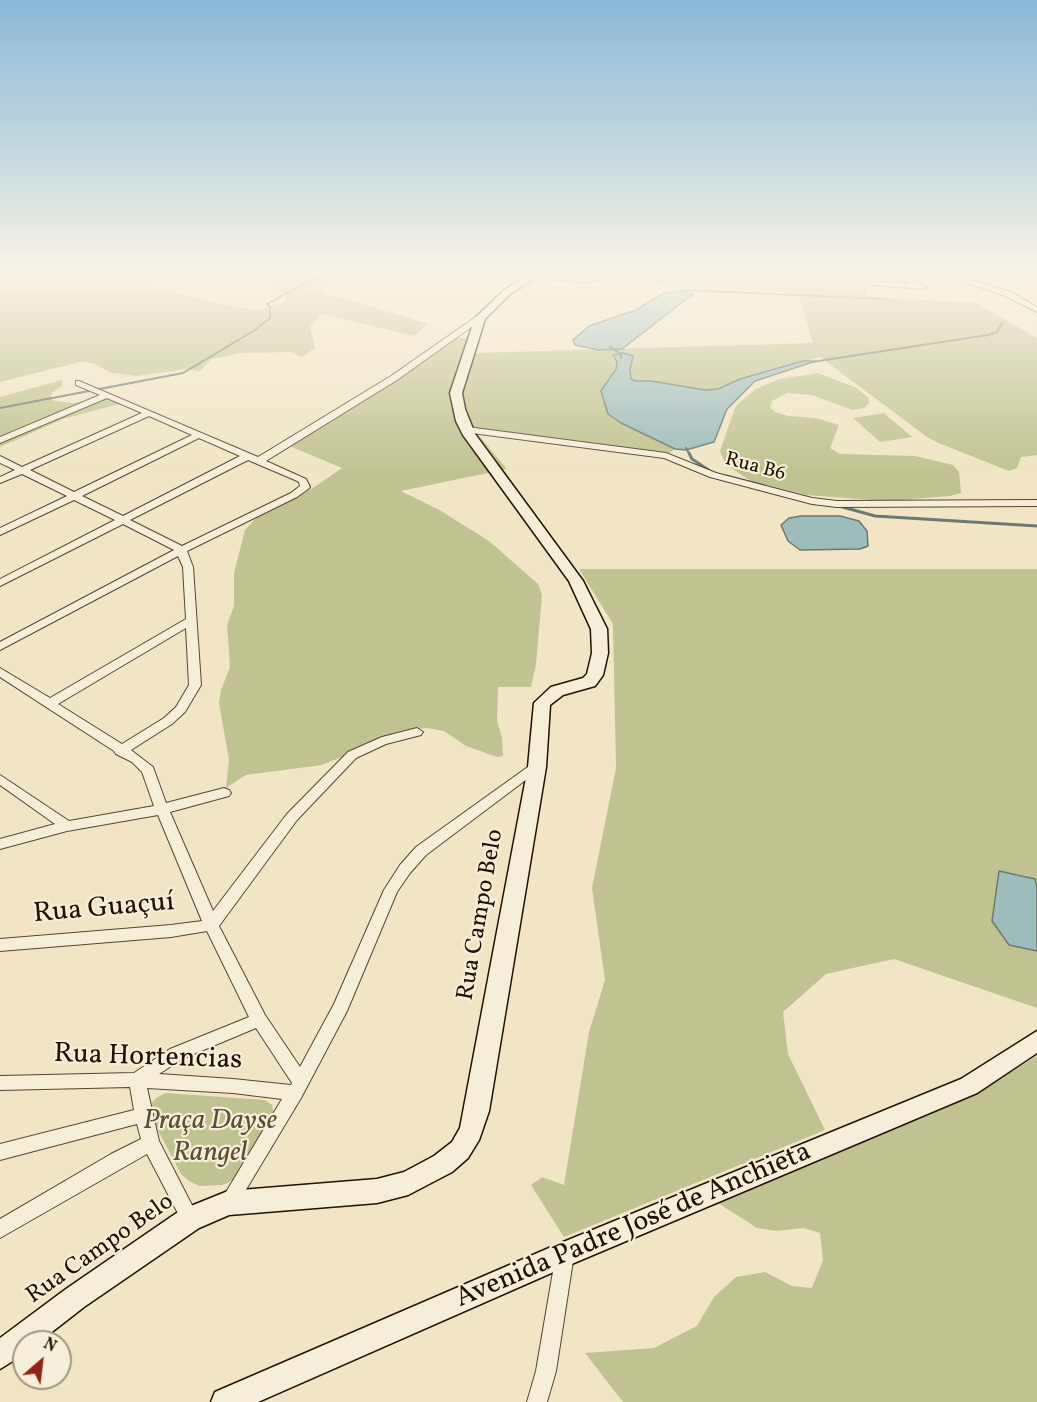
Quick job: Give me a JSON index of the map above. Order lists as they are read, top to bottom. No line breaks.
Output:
{"streets":{"street":["Rua B6","Rua Guaçuí","Rua Campo Belo","Rua Hortencias","Avenida Padre José de Anchieta"]},"crossings":[["Rua B6","Rua Campo Belo"]],"parks":["Praça Dayse Rangel"],"north":"top right"}
